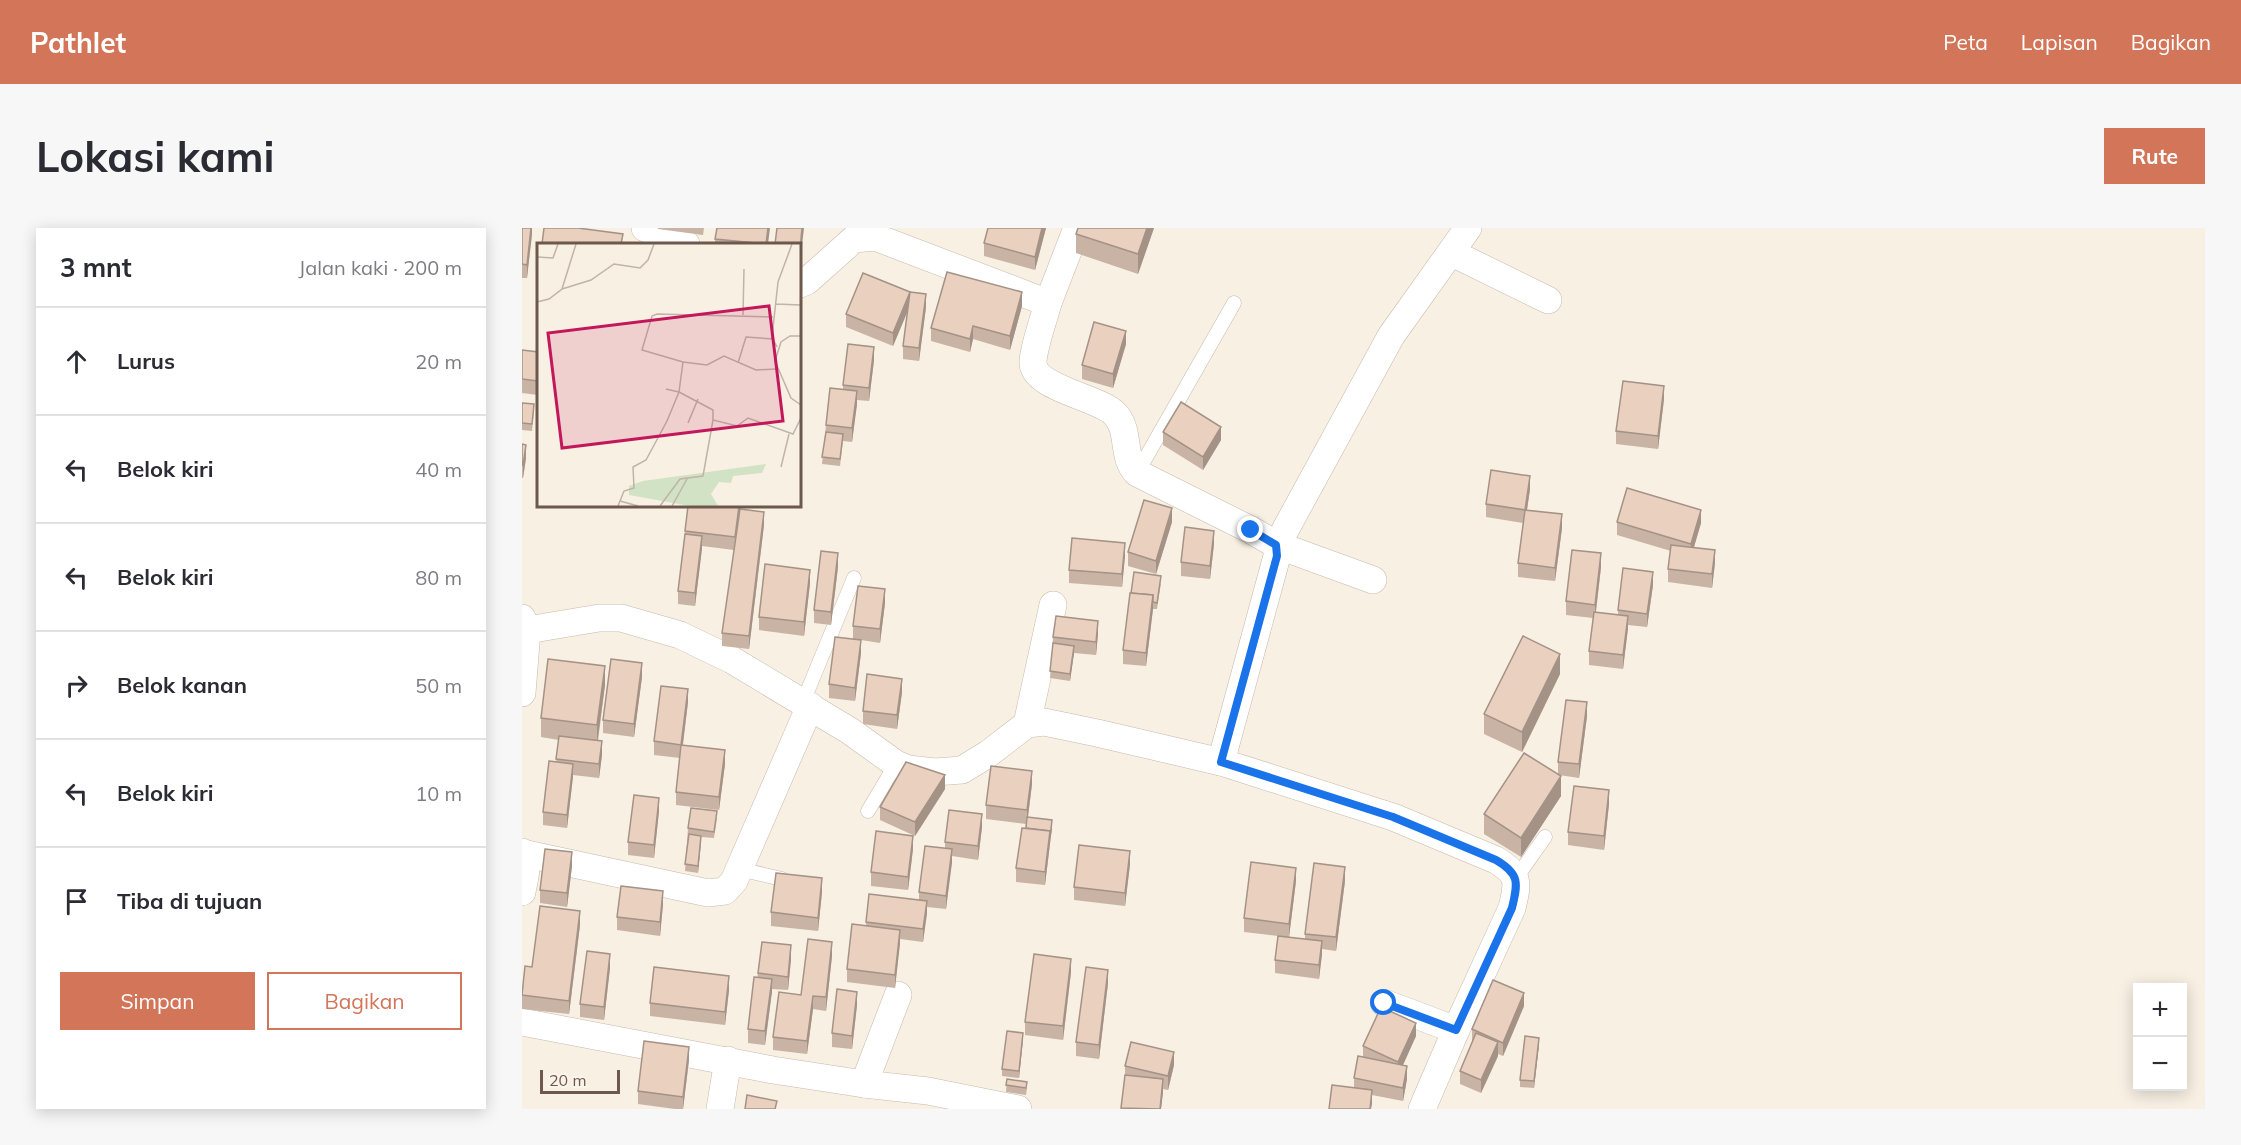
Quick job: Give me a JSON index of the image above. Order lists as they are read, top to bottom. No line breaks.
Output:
{"scale_bar":"20 m","page":{"header":"Pathlet","nav":["Peta","Lapisan","Bagikan"],"buttons":["Rute",["Simpan","Bagikan"]],"title":"Lokasi kami","heading":["3 mnt","Jalan kaki · 200 m"],"list":[["Lurus","20 m"],["Belok kiri","40 m"],["Belok kiri","80 m"],["Belok kanan","50 m"],["Belok kiri","10 m"],"Tiba di tujuan"],"map_buttons":["+","−"],"scale":"20 m"}}
